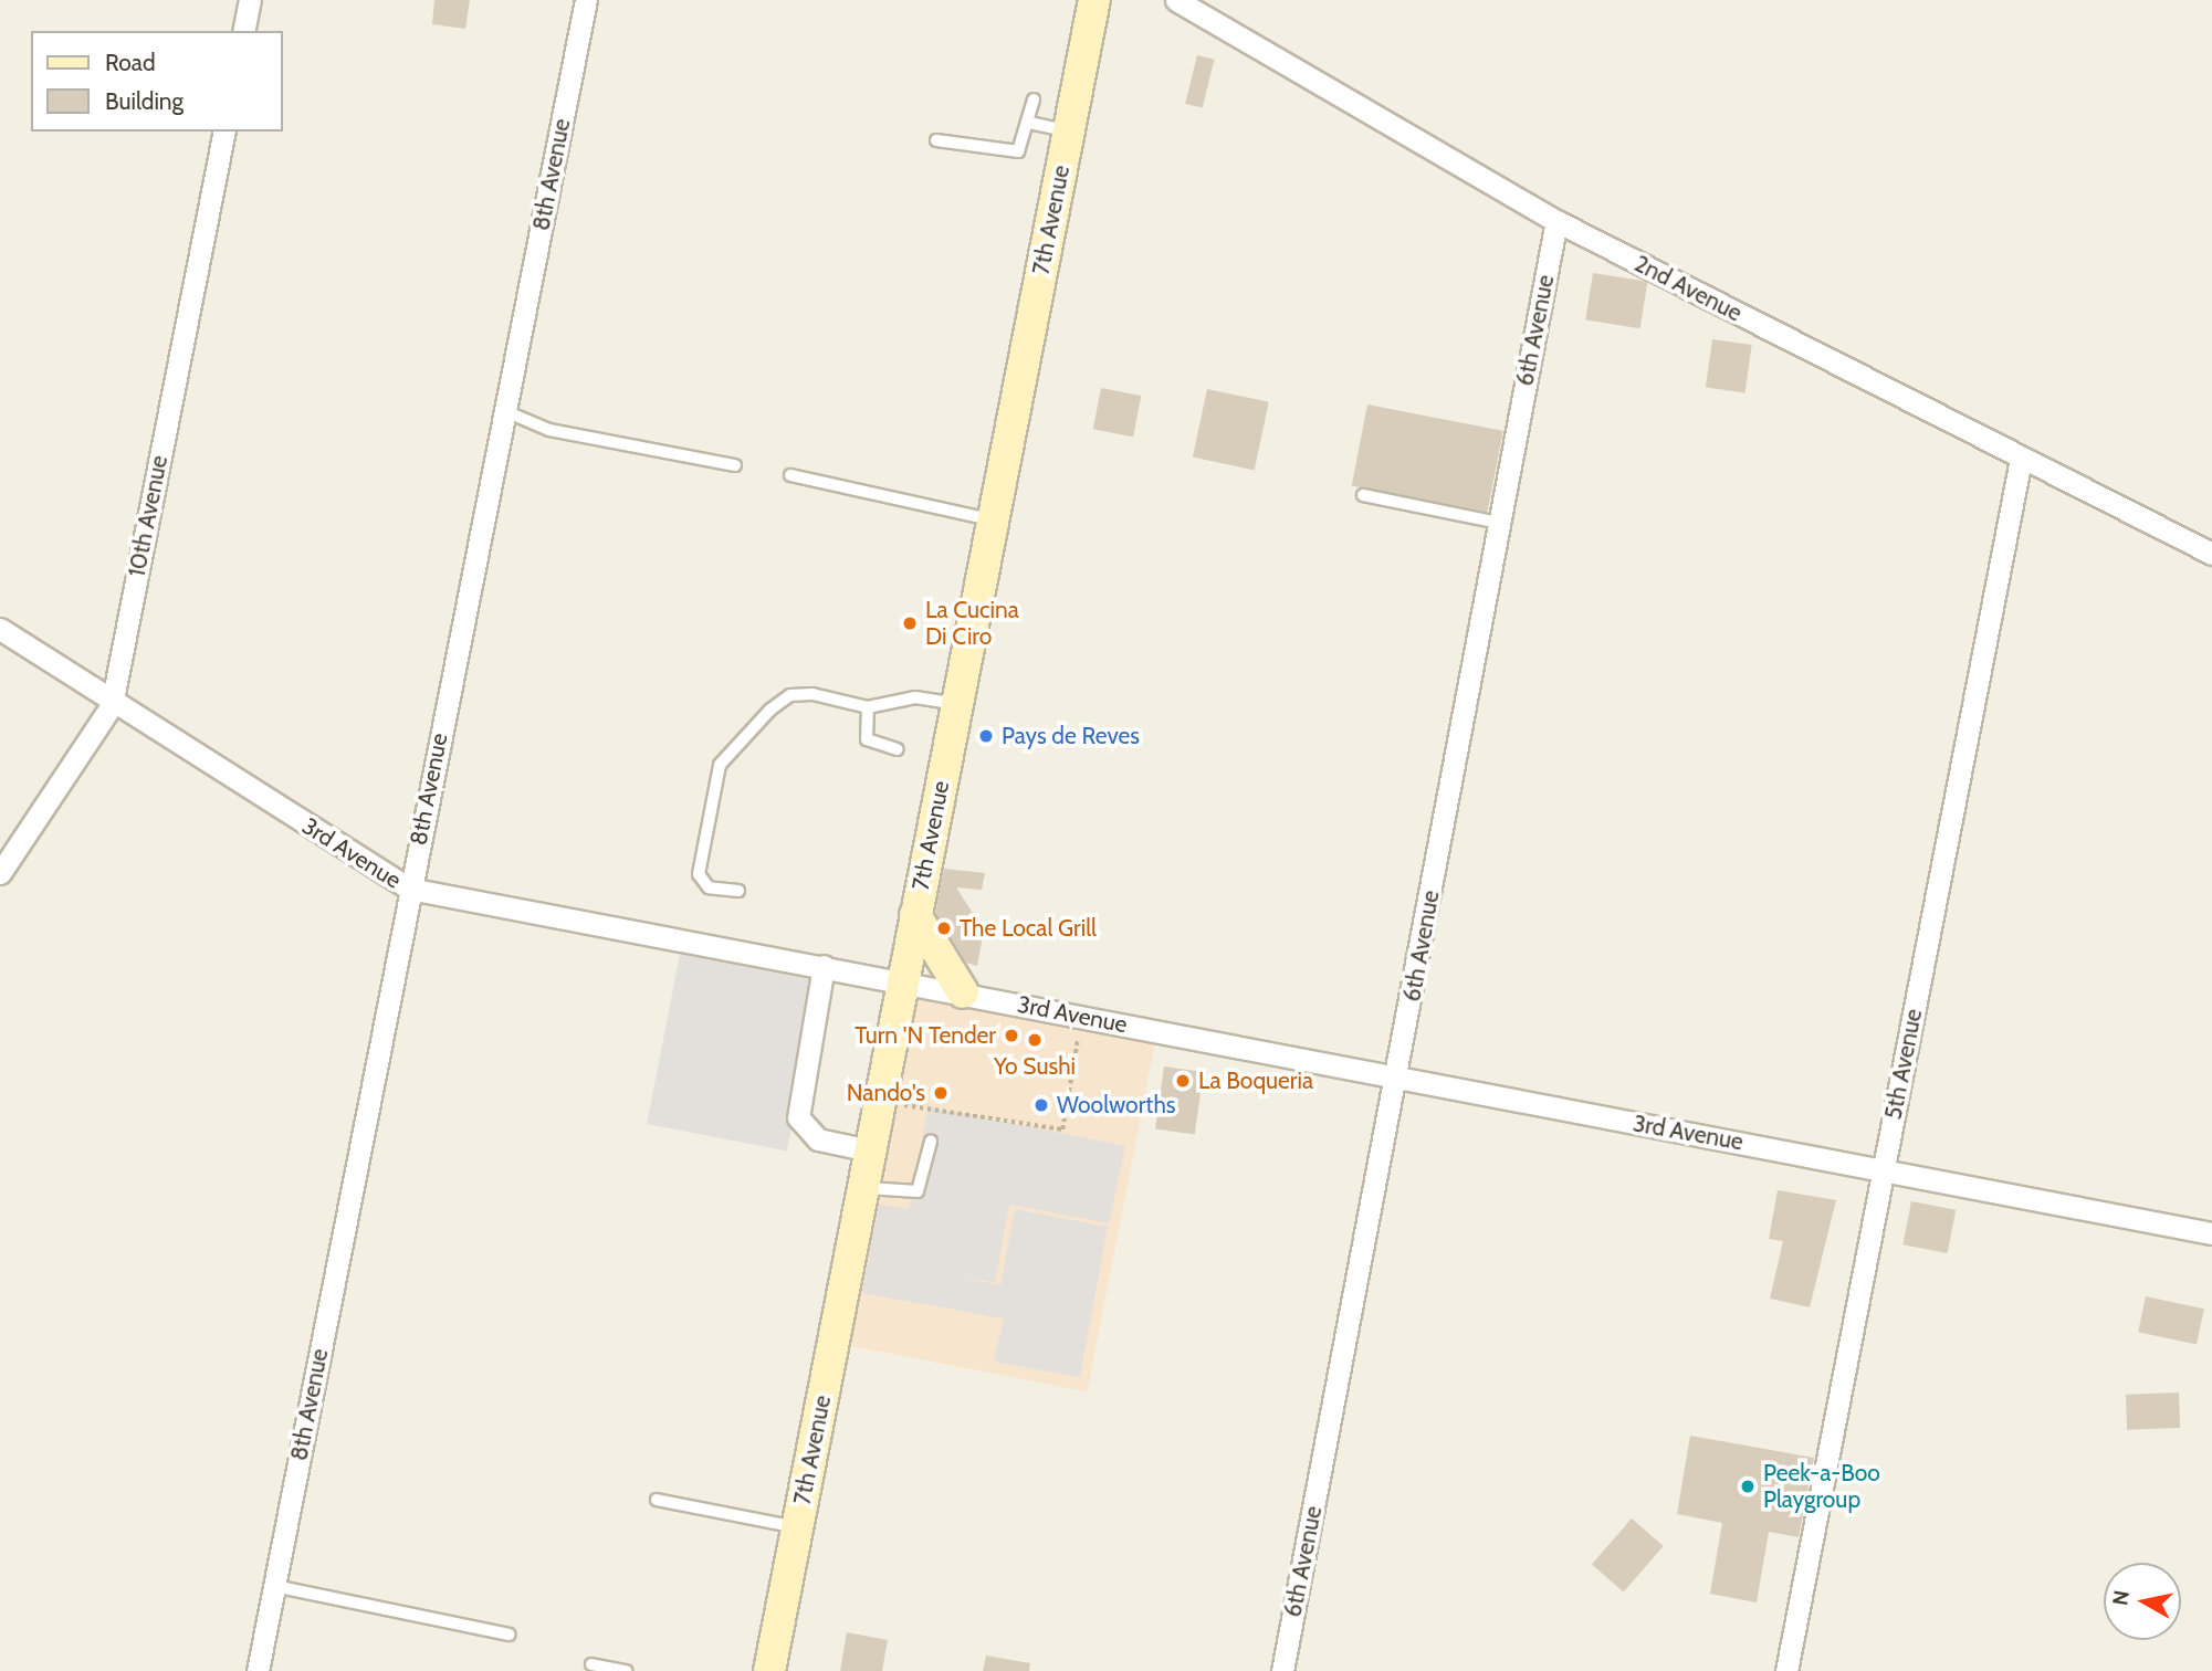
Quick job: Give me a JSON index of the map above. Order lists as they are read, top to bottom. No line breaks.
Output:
{"streets":{"main road":["7th Avenue"],"street":["8th Avenue","2nd Avenue","6th Avenue","10th Avenue","3rd Avenue","5th Avenue"]},"crossings":[["8th Avenue","3rd Avenue"],["7th Avenue","3rd Avenue"],["2nd Avenue","6th Avenue"],["2nd Avenue","5th Avenue"],["6th Avenue","3rd Avenue"],["10th Avenue","3rd Avenue"],["3rd Avenue","5th Avenue"]],"places":["La Cucina Di Ciro","Pays de Reves","The Local Grill","Turn 'N Tender","Yo Sushi","La Boqueria","Nando's","Woolworths","Peek-a-Boo Playgroup"],"legend":["Road","Building"],"north":"left"}
